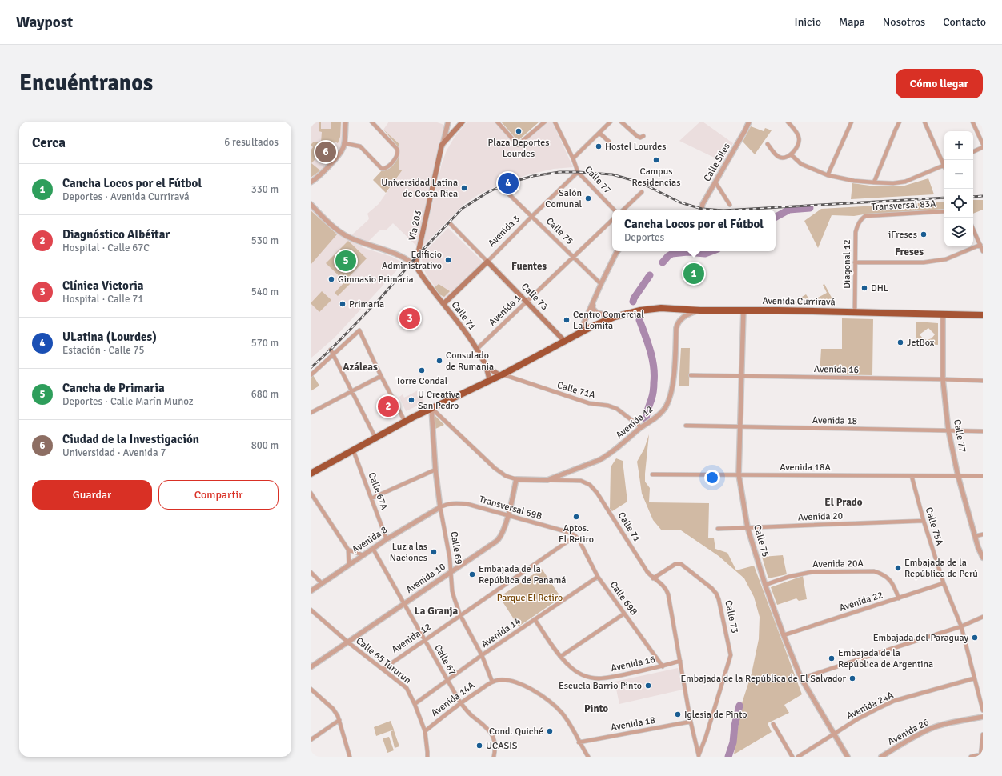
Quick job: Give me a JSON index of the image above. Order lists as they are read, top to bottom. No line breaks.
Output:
{"streets":{"highway":["Avenida Curriravá"],"main road":["Vía 203","Avenida 3","Calle 73","Calle 71"],"street":["Calle Siles","Calle 77","Transversal 83A","Calle 75","Diagonal 12","Avenida 1","Avenida 16","Calle 71A","Avenida 18","Avenida 12","Avenida 18A","Calle 67A","Transversal 69B","Avenida 20","Calle 75A","Avenida 8","Calle 69","Avenida 20A","Avenida 10","Calle 69B","Avenida 22","Avenida 14","Calle 67","Calle 65 Tururun","Avenida 14A","Avenida 24A","Avenida 26"]},"crossings":[["Calle 77","Avenida 3"],["Calle 77","Avenida Curriravá"],["Calle 77","Avenida 16"],["Calle 77","Avenida 18"],["Calle 77","Avenida 18A"],["Transversal 83A","Diagonal 12"],["Vía 203","Calle 71"],["Avenida 3","Calle 75"],["Avenida 3","Calle 73"],["Avenida 3","Calle 71"],["Calle 75","Avenida Curriravá"],["Calle 75","Avenida 1"],["Calle 75","Avenida 16"],["Calle 75","Avenida 18"],["Calle 75","Avenida 18A"],["Calle 75","Avenida 20"],["Calle 75","Avenida 20A"],["Calle 75","Avenida 22"],["Calle 75","Avenida 24A"],["Diagonal 12","Avenida Curriravá"],["Calle 73","Avenida Curriravá"],["Calle 73","Avenida 1"],["Calle 73","Calle 71"],["Avenida Curriravá","Calle 71"],["Avenida Curriravá","Calle 71A"],["Avenida Curriravá","Avenida 12"],["Avenida Curriravá","Calle 67A"],["Avenida Curriravá","Calle 69"],["Avenida 1","Calle 71"],["Calle 71","Avenida 16"],["Calle 71","Avenida 18"],["Calle 71","Avenida 12"],["Calle 71","Calle 69"],["Calle 71","Avenida 10"],["Avenida 16","Calle 69B"],["Calle 71A","Avenida 12"],["Avenida 12","Transversal 69B"],["Avenida 12","Calle 69"],["Avenida 12","Calle 69B"],["Avenida 12","Calle 67"],["Avenida 12","Calle 65 Tururun"],["Avenida 18A","Calle 75A"],["Calle 67A","Avenida 8"],["Transversal 69B","Avenida 8"],["Transversal 69B","Calle 69"],["Transversal 69B","Avenida 10"],["Transversal 69B","Calle 69B"],["Avenida 20","Calle 75A"],["Calle 75A","Avenida 22"],["Calle 75A","Avenida 24A"],["Avenida 8","Calle 69"],["Avenida 8","Calle 67"],["Calle 69","Avenida 10"],["Calle 69","Avenida 14"],["Calle 69","Avenida 14A"],["Avenida 20A","Avenida 22"],["Avenida 10","Calle 67"],["Avenida 10","Calle 65 Tururun"],["Calle 69B","Avenida 14"],["Avenida 14","Calle 67"],["Avenida 14","Calle 65 Tururun"],["Calle 67","Avenida 14A"],["Calle 65 Tururun","Avenida 14A"]],"districts":["Freses","Fuentes","Azáleas","El Prado","La Granja","Pinto"],"parks":["Parque El Retiro"],"places":["Plaza Deportes Lourdes","Hostel Lourdes","Campus Residencias","Universidad Latina de Costa Rica","Salón Comunal","iFreses","Edificio Administrativo","Gimnasio Primaria","DHL","Primaria","Centro Comercial La Lomita","JetBox","Consulado de Rumania","Torre Condal","U Creativa San Pedro","Aptos. El Retiro","Luz a las Naciones","Embajada de la República de Perú","Embajada de la República de Panamá","Embajada del Paraguay","Embajada de la República de Argentina","Embajada de la República de El Salvador","Escuela Barrio Pinto","Iglesia de Pinto","Cond. Quiché","UCASIS"],"page":{"header":"Waypost","nav":["Inicio","Mapa","Nosotros","Contacto"],"buttons":["Cómo llegar",["Guardar","Compartir"]],"title":"Encuéntranos","heading":["Cerca","6 resultados"],"map_buttons":["+","−"],"pins":["6","4","5","1","3","2"],"list":[{"mark":"1","name":"Cancha Locos por el Fútbol","note":"Deportes · Avenida Curriravá","value":"330 m"},{"mark":"2","name":"Diagnóstico Albéitar","note":"Hospital · Calle 67C","value":"530 m"},{"mark":"3","name":"Clínica Victoria","note":"Hospital · Calle 71","value":"540 m"},{"mark":"4","name":"ULatina (Lourdes)","note":"Estación · Calle 75","value":"570 m"},{"mark":"5","name":"Cancha de Primaria","note":"Deportes · Calle Marín Muñoz","value":"680 m"},{"mark":"6","name":"Ciudad de la Investigación","note":"Universidad · Avenida 7","value":"800 m"}],"popup":["Cancha Locos por el Fútbol","Deportes"]}}
